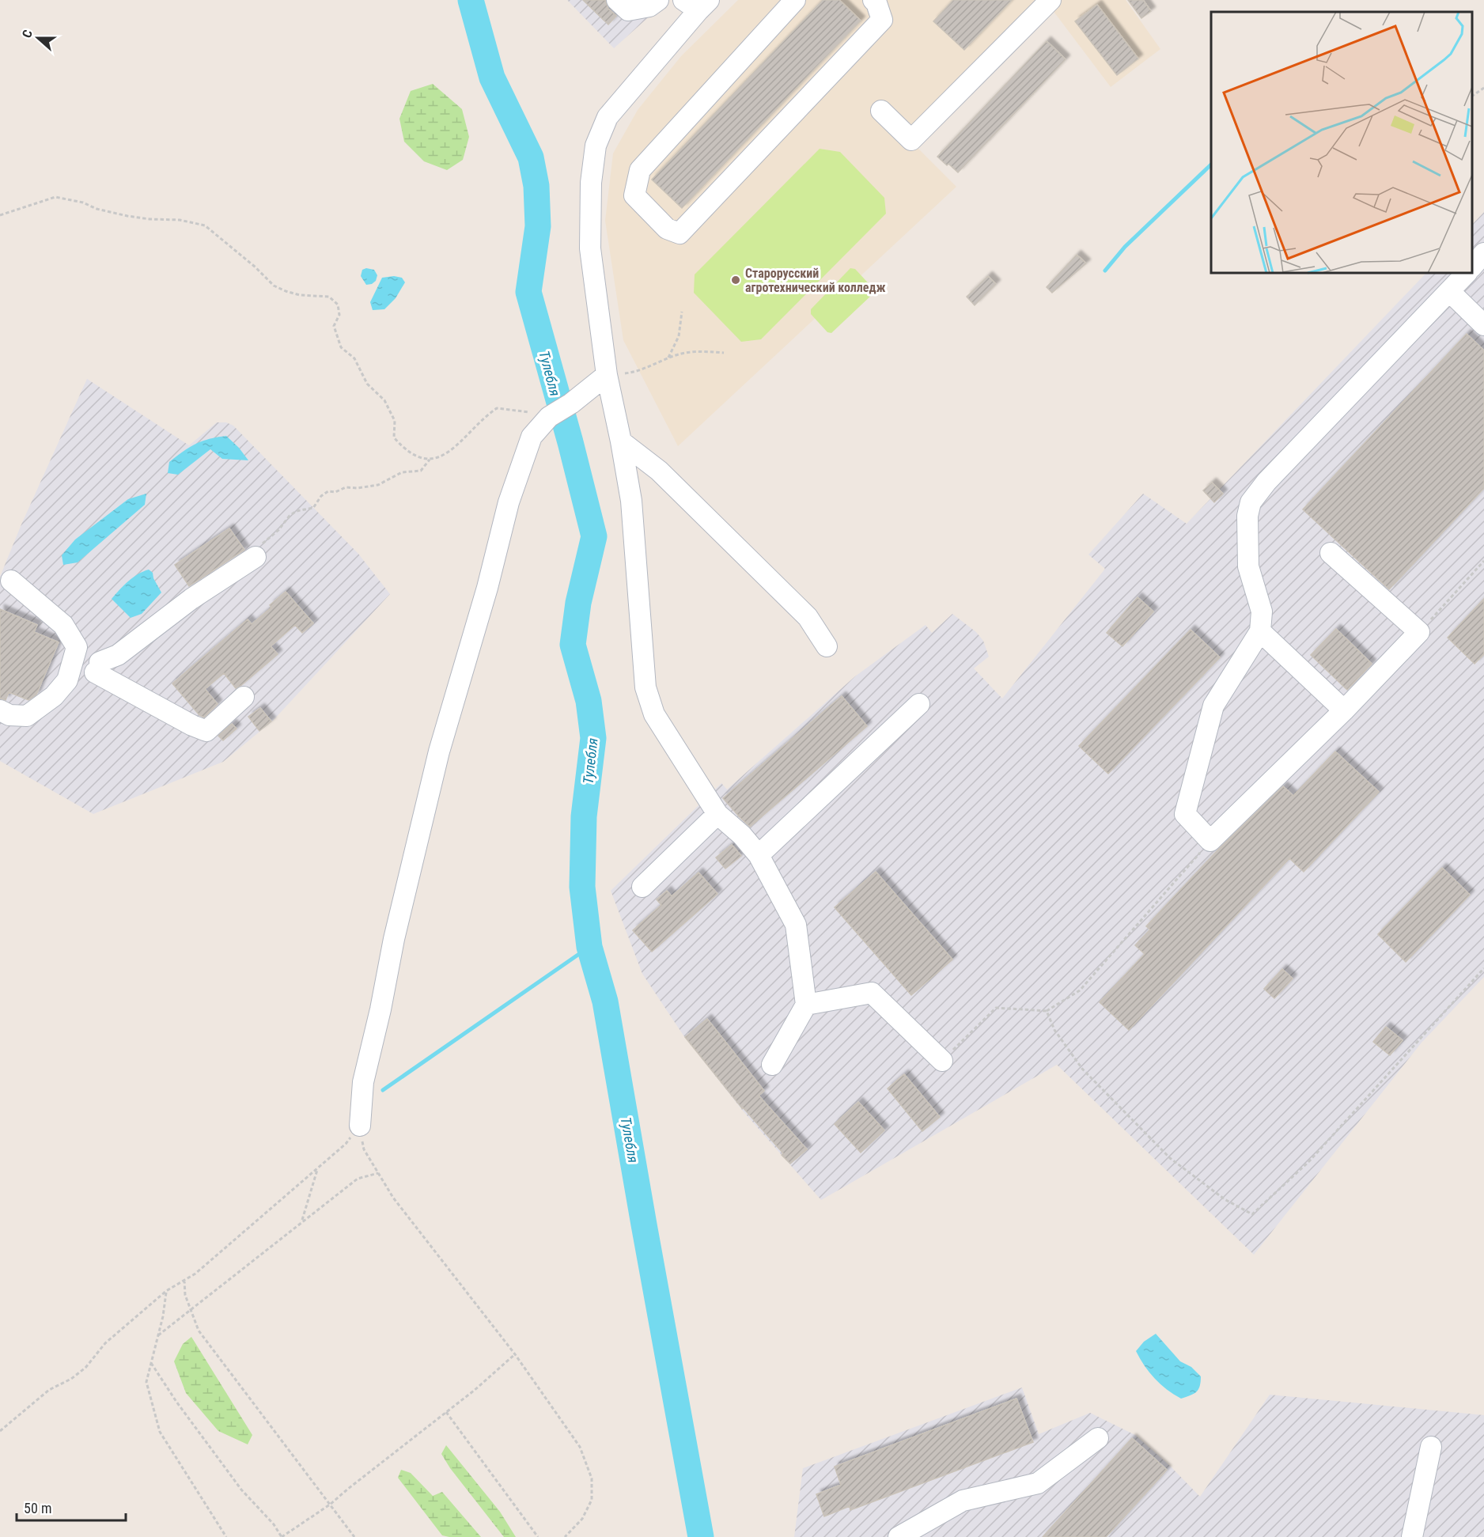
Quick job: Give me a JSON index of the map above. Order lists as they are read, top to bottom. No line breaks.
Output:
{"water":["Тулебля"],"places":["Старорусский агротехнический колледж"],"scale_bar":"50 m","north":"left"}
